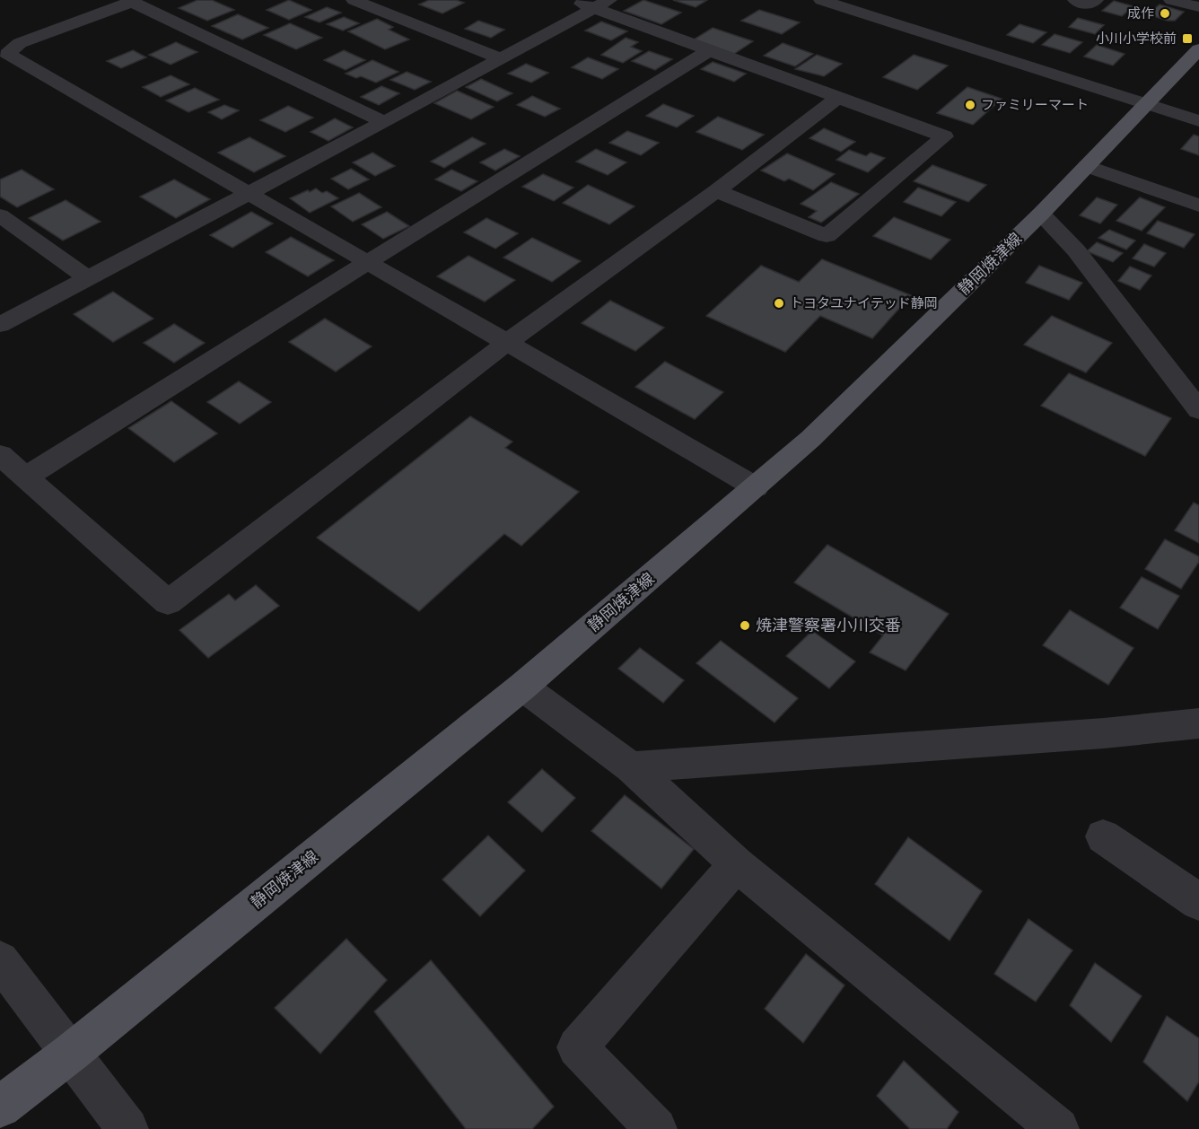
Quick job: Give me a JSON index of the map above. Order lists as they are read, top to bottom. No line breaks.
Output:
{"streets":{"main road":["静岡焼津線"]},"places":{"other":["成作","ファミリーマート","トヨタユナイテッド静岡","焼津警察署小川交番"],"transit":["小川小学校前"]}}
